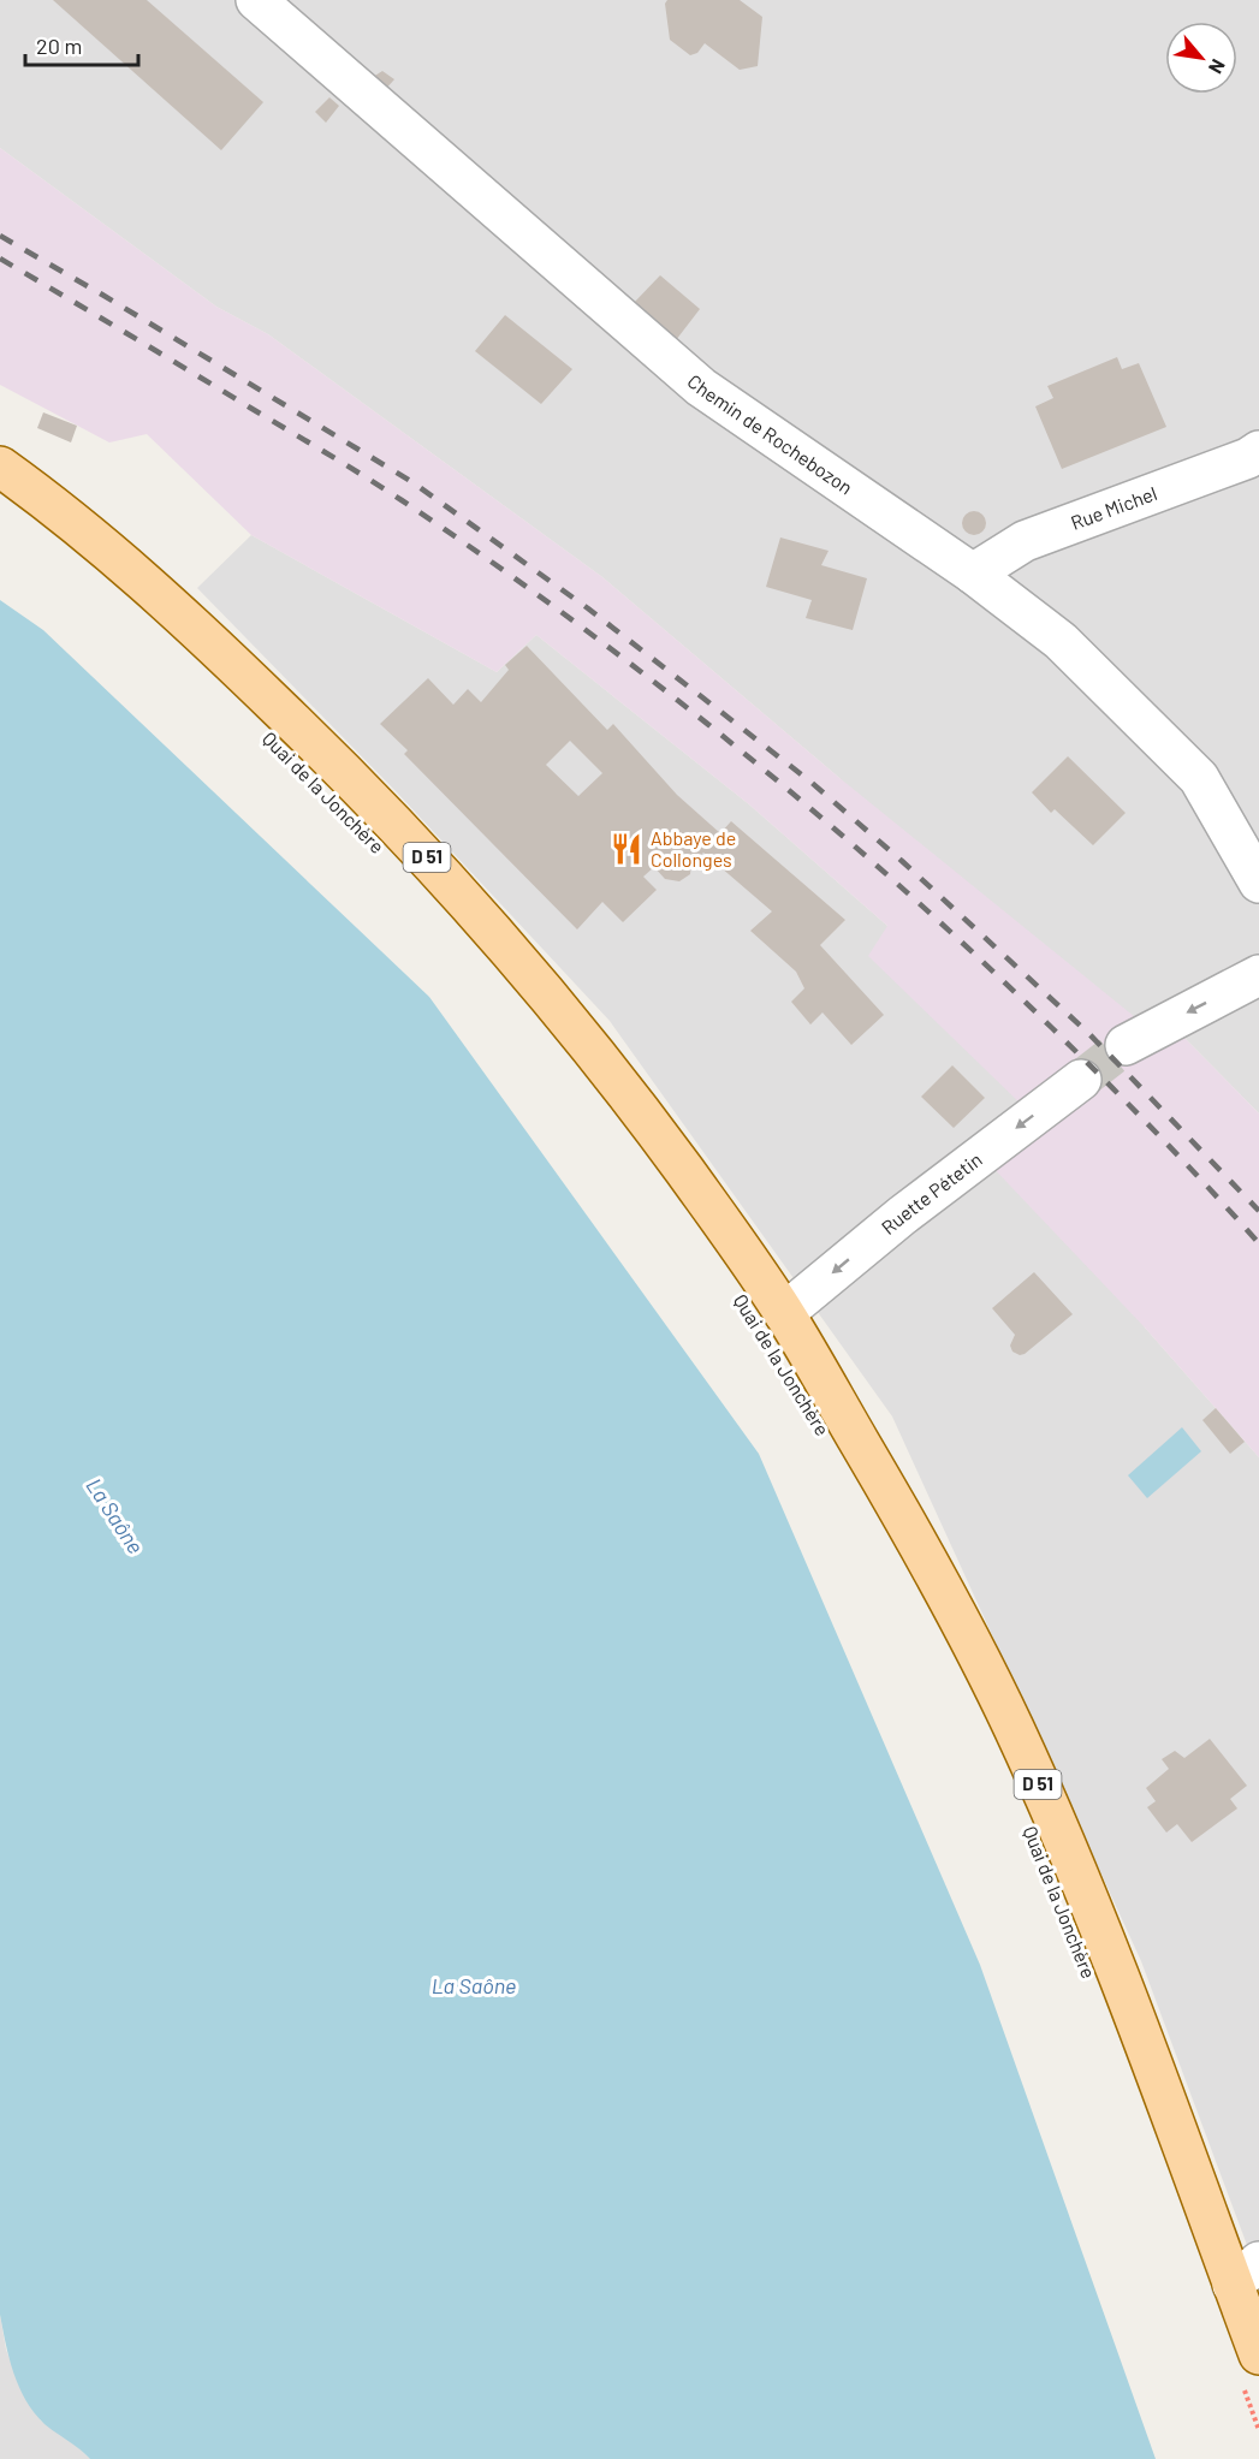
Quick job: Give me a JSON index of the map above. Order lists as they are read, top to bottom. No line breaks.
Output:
{"streets":{"main road":["Quai de la Jonchère","D 51"],"street":["Chemin de Rochebozon","Rue Michel","Ruette Pétetin"]},"crossings":[["Chemin de Rochebozon","Rue Michel"],["Quai de la Jonchère","Ruette Pétetin"]],"one_way":["Ruette Pétetin"],"water":["La Saône"],"places":{"restaurant":["Abbaye de Collonges"]},"scale_bar":"20 m","north":"bottom right"}
